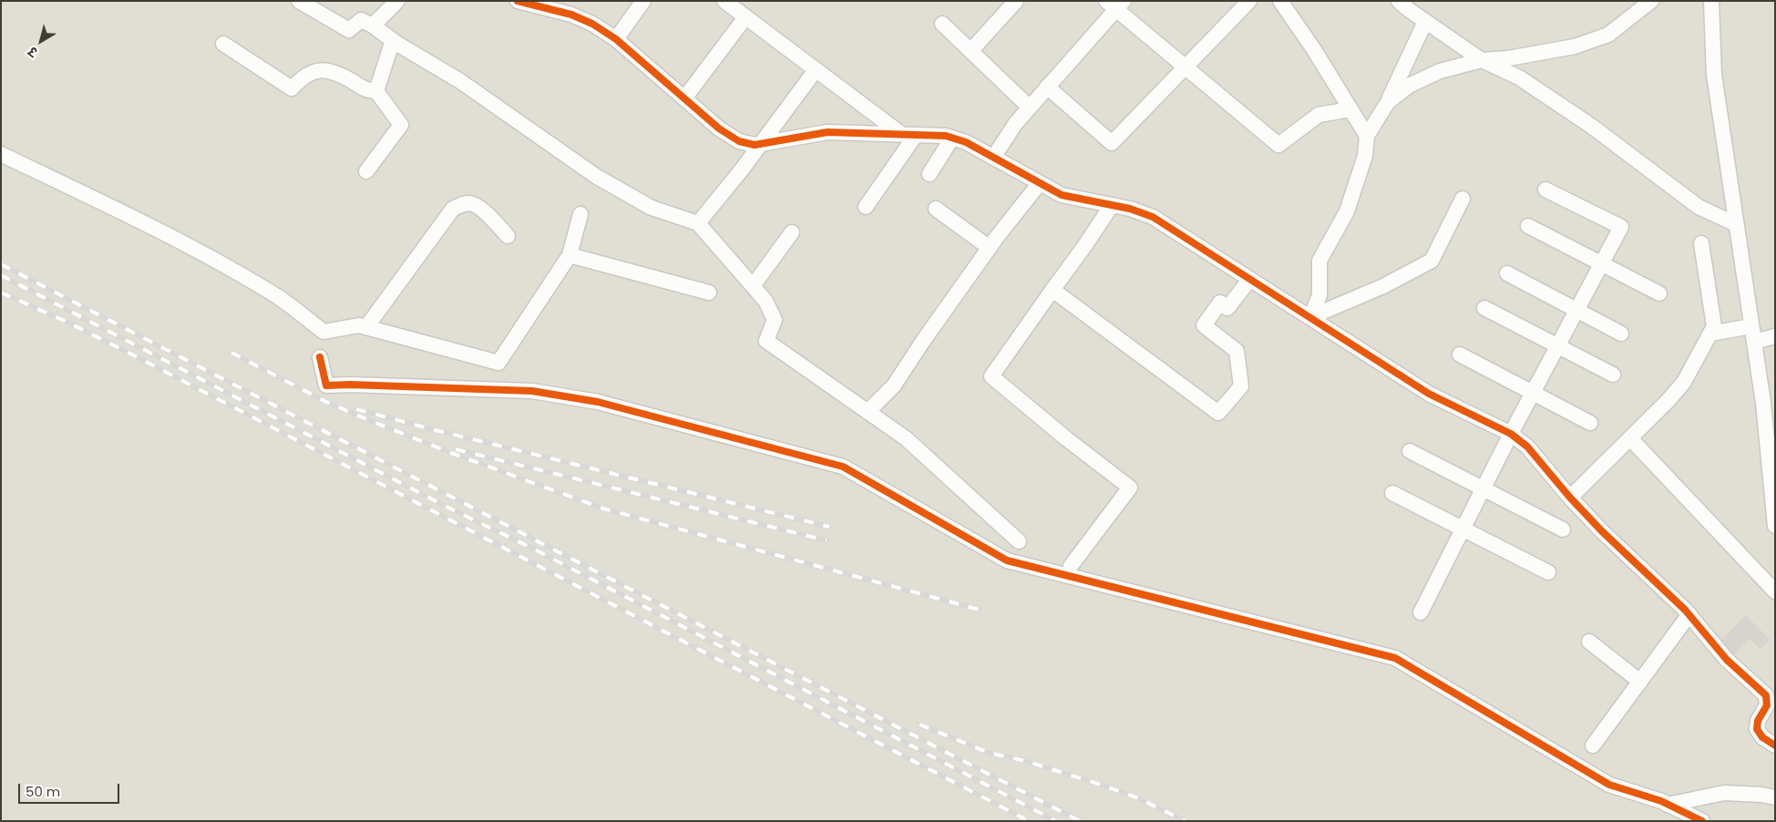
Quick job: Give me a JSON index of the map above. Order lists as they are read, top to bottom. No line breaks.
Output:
{"scale_bar":"50 m","north":"bottom left"}
